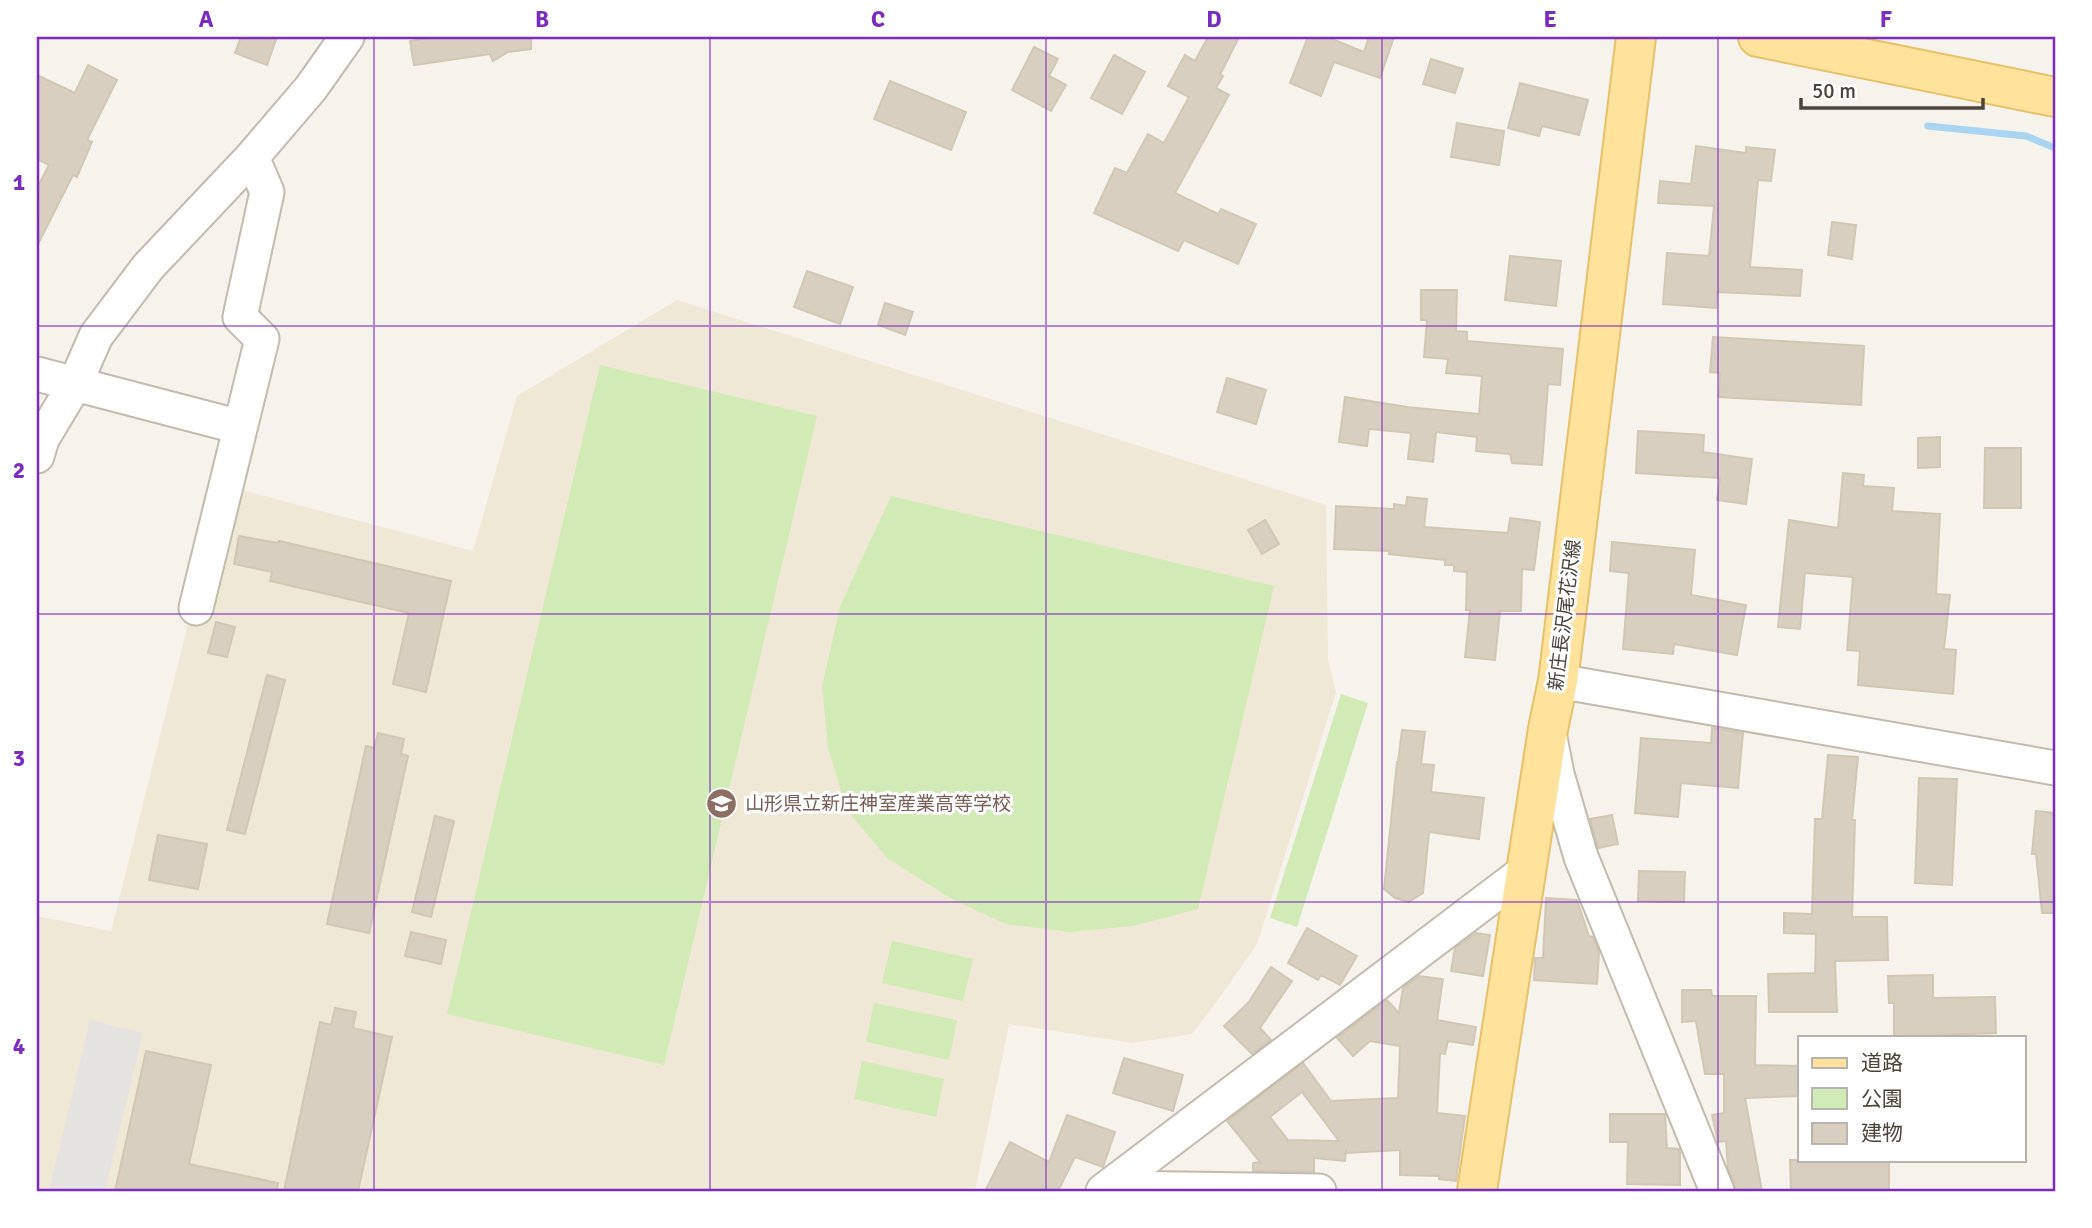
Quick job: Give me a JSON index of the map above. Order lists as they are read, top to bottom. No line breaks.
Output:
{"streets":{"main road":["新庄長沢尾花沢線"]},"places":{"school or university":["山形県立新庄神室産業高等学校"]},"legend":["道路","公園","建物"],"scale_bar":"50 m","grid":{"columns":["A","B","C","D","E","F"],"rows":["1","2","3","4"]}}
